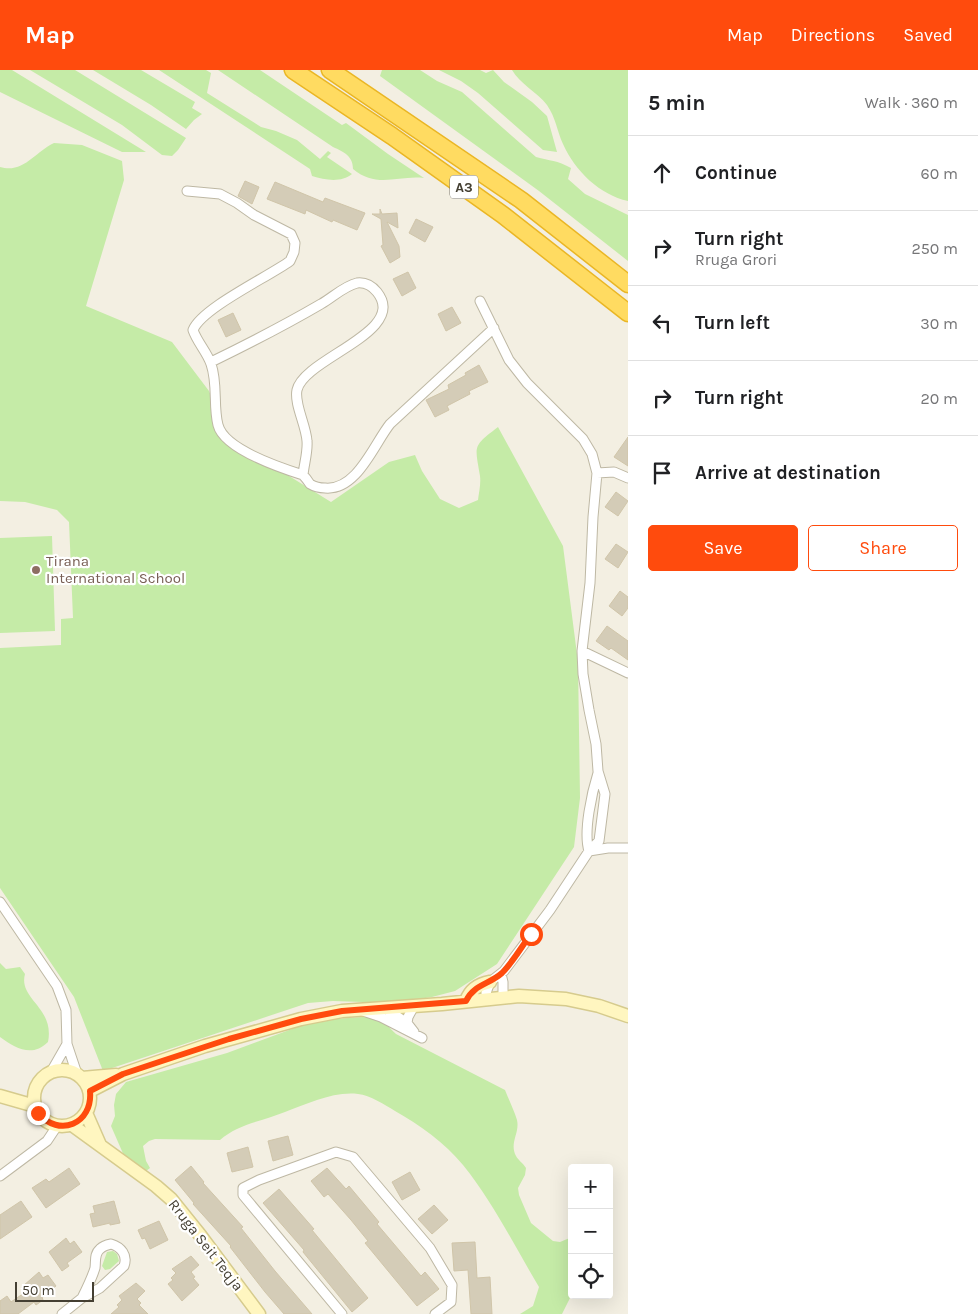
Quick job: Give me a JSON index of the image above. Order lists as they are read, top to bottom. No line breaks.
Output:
{"streets":{"highway":["A3"],"main road":["Rruga Seit Teqja"]},"places":["Tirana International School"],"scale_bar":"50 m","page":{"header":"Map","nav":["Map","Directions","Saved"],"heading":["5 min","Walk · 360 m"],"list":[["Continue","60 m"],["Turn right","Rruga Grori","250 m"],["Turn left","30 m"],["Turn right","20 m"],"Arrive at destination"],"buttons":["Save","Share"],"map_buttons":["+","−"],"scale":"50 m"}}
